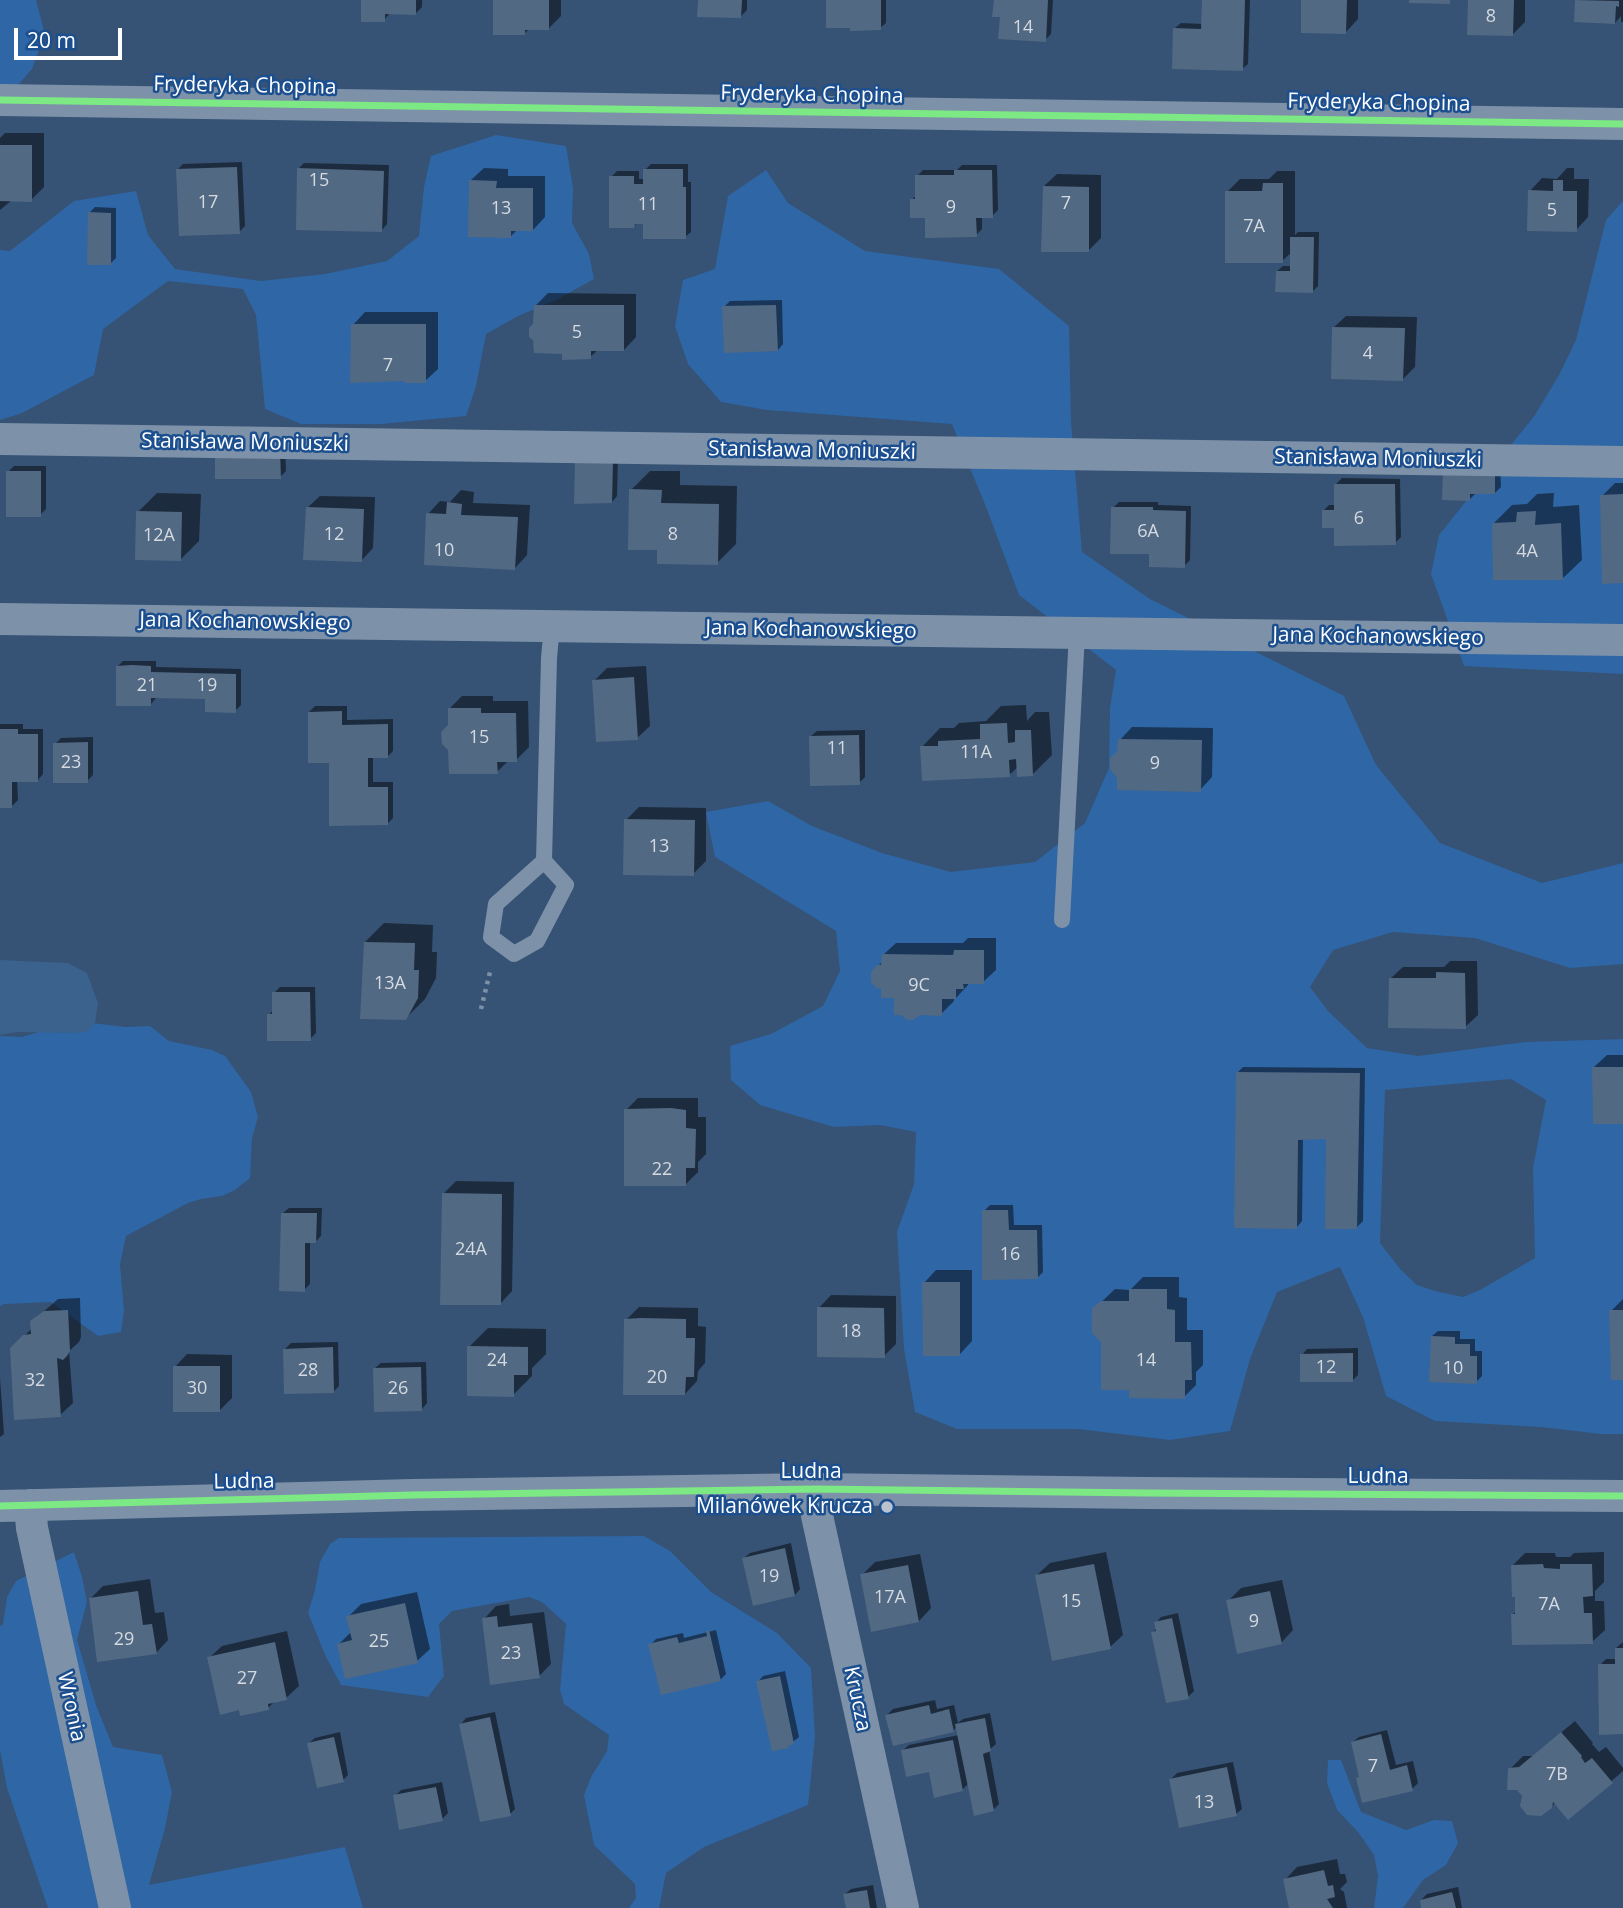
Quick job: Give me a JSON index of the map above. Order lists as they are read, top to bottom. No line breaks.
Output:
{"streets":{"street":["Fryderyka Chopina","Stanisława Moniuszki","Jana Kochanowskiego","Ludna","Krucza","Wronia"]},"crossings":[["Ludna","Krucza"],["Ludna","Wronia"]],"places":["Milanówek Krucza"],"house_numbers":["8","14","15","17","7","11","9","13","5","7A","5","4","7","6","6A","12","8","12A","10","4A","21","19","15","11","11A","23","9","13","13A","9C","22","24A","16","18","24","14","12","10","28","20","32","30","26","19","17A","15","7A","9","29","25","23","27","7","7B","13"],"scale_bar":"20 m"}
